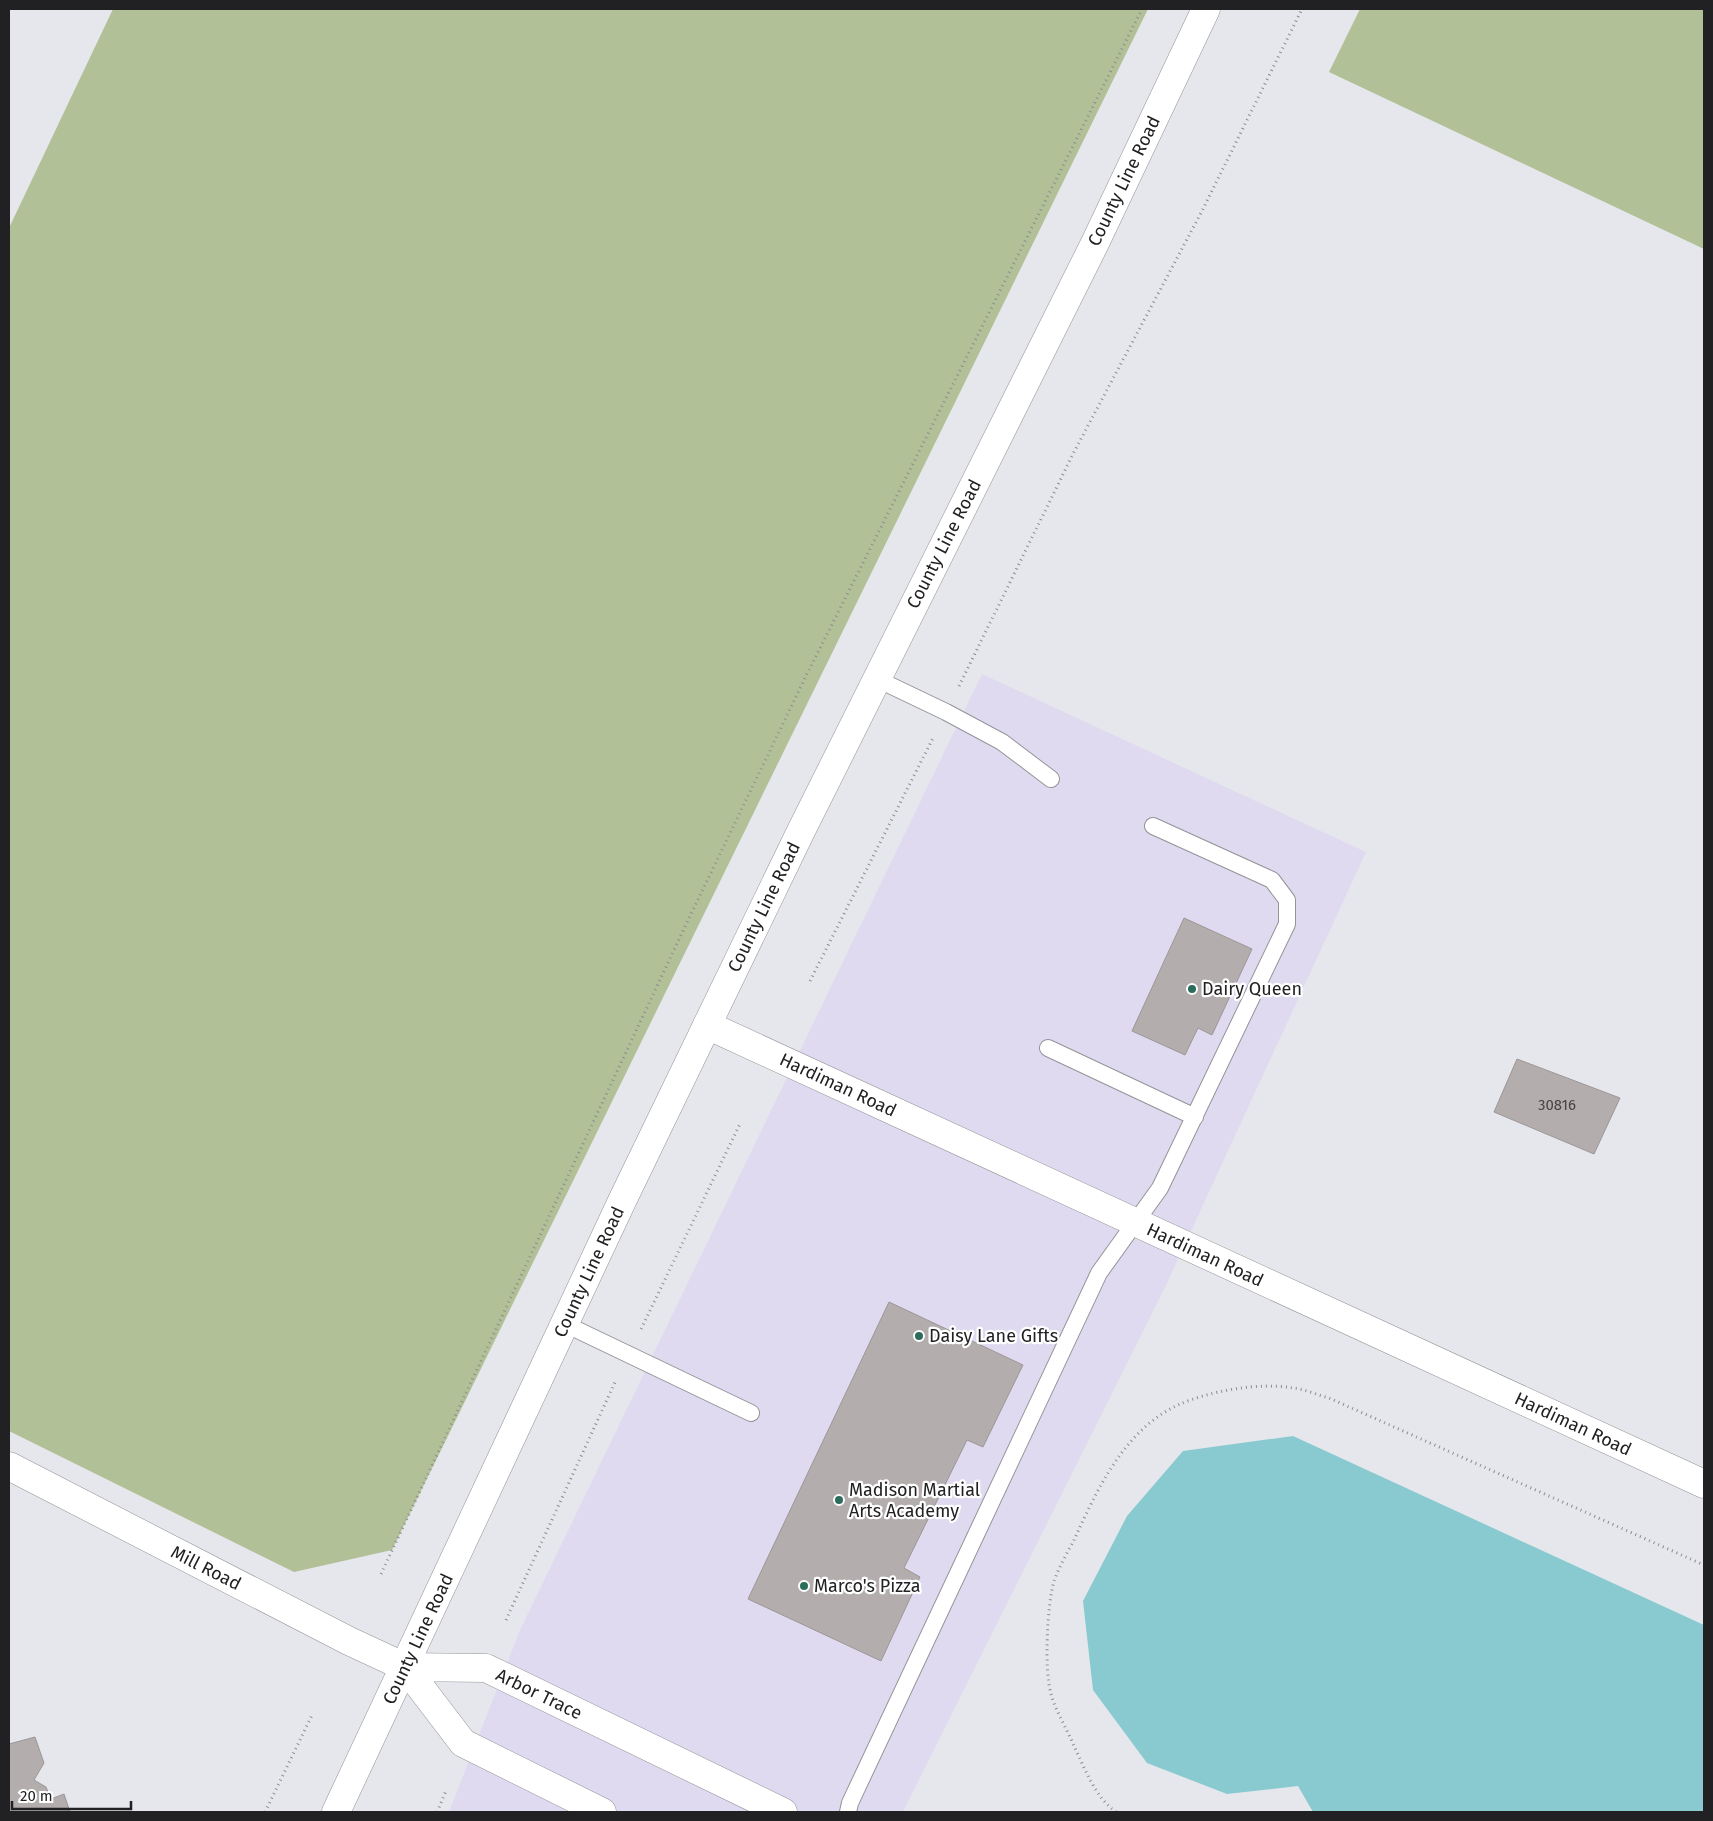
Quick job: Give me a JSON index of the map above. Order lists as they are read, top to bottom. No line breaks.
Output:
{"streets":{"street":["County Line Road","Hardiman Road","Mill Road","Arbor Trace"]},"crossings":[["County Line Road","Hardiman Road"],["County Line Road","Mill Road"],["County Line Road","Arbor Trace"],["Mill Road","Arbor Trace"]],"places":["Dairy Queen","Daisy Lane Gifts","Madison Martial Arts Academy","Marco's Pizza"],"house_numbers":["30816"],"scale_bar":"20 m"}
